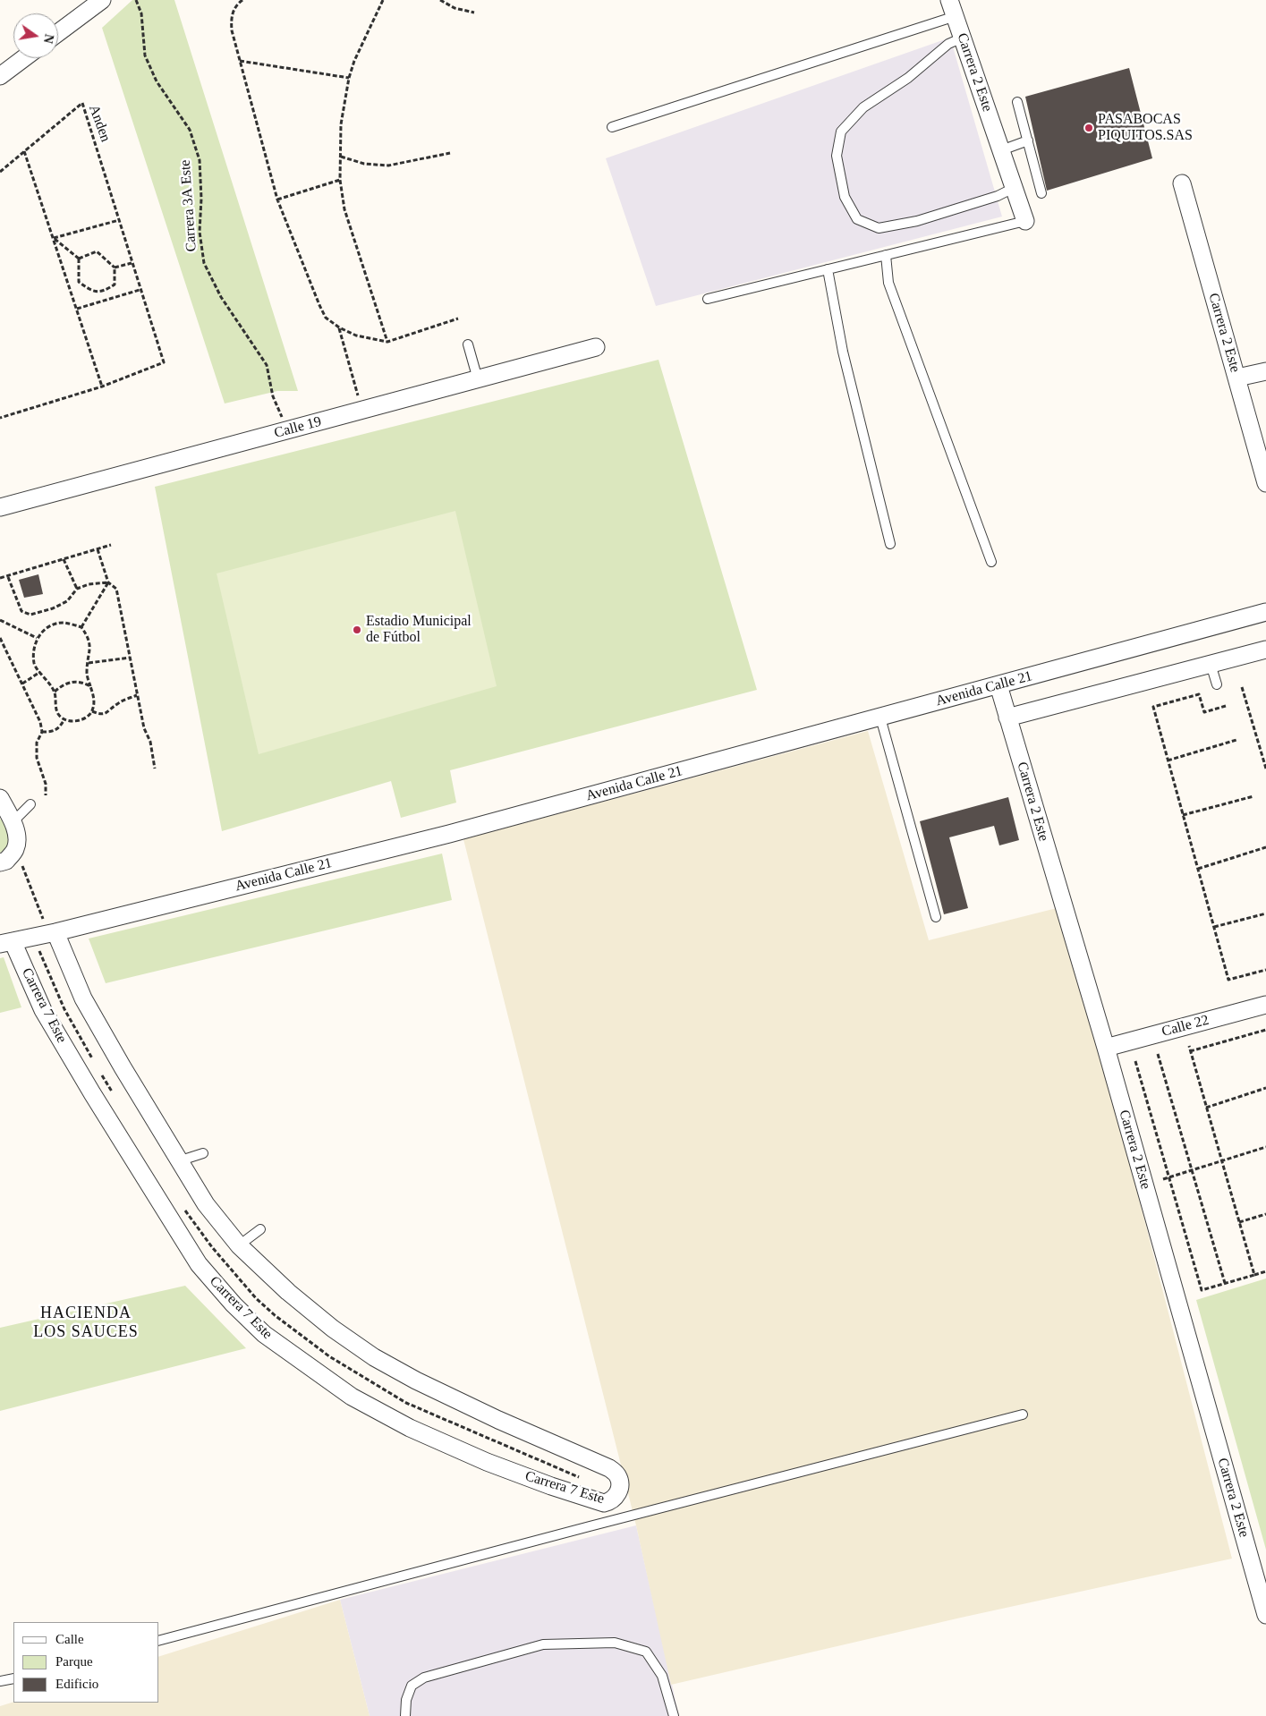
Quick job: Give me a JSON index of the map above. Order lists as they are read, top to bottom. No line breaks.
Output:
{"streets":{"street":["Carrera 2 Este","Calle 19","Avenida Calle 21","Carrera 7 Este","Calle 22"],"path":["Anden","Carrera 3A Este"]},"crossings":[["Carrera 2 Este","Avenida Calle 21"],["Carrera 2 Este","Calle 22"],["Carrera 3A Este","Calle 19"],["Avenida Calle 21","Carrera 7 Este"]],"districts":["HACIENDA LOS SAUCES"],"places":["PASABOCAS PIQUITOS.SAS","Estadio Municipal de Fútbol"],"legend":["Calle","Parque","Edificio"],"north":"right"}
